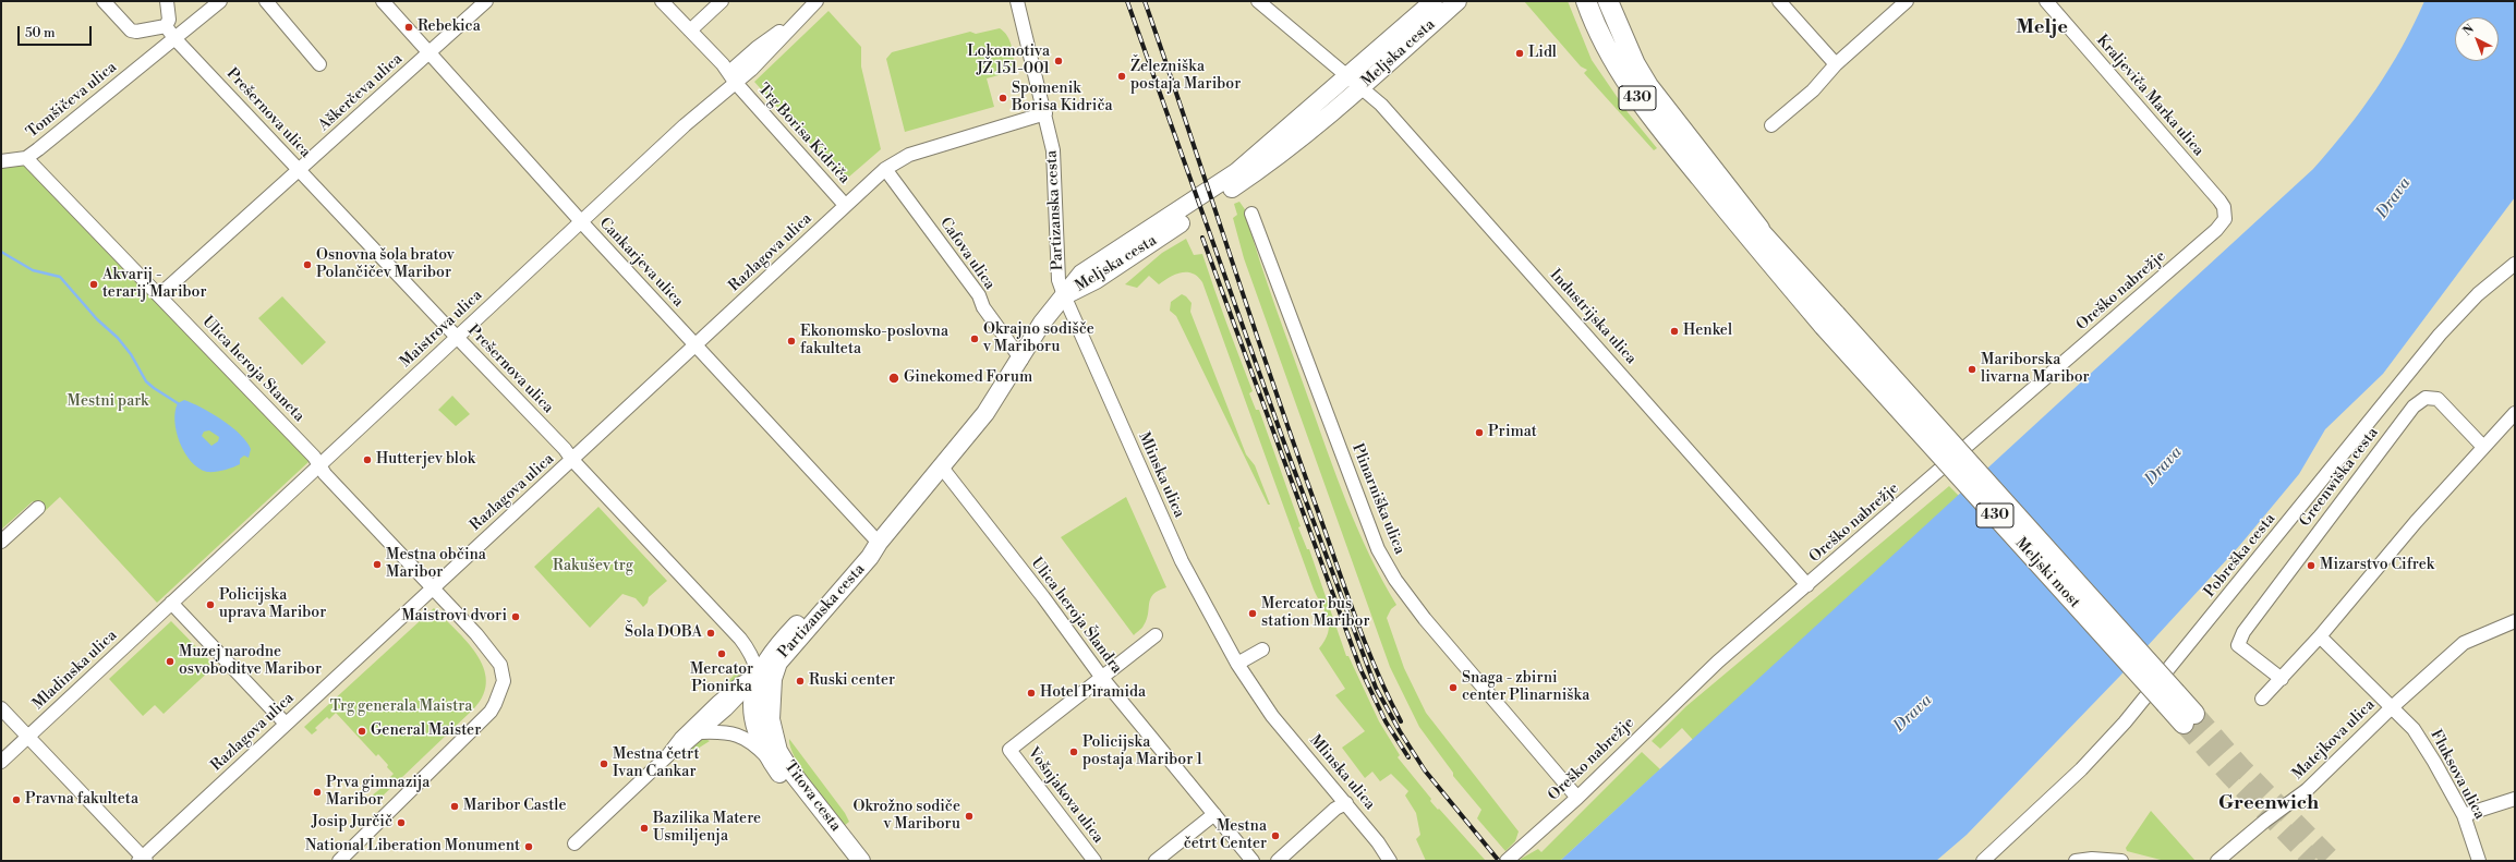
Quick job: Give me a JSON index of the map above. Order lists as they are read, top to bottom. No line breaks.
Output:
{"streets":{"highway":["430","Meljski most"],"main road":["Meljska cesta","Partizanska cesta","Titova cesta"],"street":["Aškerčeva ulica","Kraljeviča Marka ulica","Tomšičeva ulica","Prešernova ulica","Trg Borisa Kidriča","Razlagova ulica","Cafova ulica","Cankarjeva ulica","Oreško nabrežje","Industrijska ulica","Maistrova ulica","Ulica heroja Staneta","Mlinska ulica","Greenwiška cesta","Plinarniška ulica","Pobreška cesta","Ulica heroja Šlandra","Mladinska ulica","Matejkova ulica","Fluksova ulica","Vošnjakova ulica"]},"crossings":[["Meljska cesta","Partizanska cesta"],["Meljska cesta","Industrijska ulica"],["Meljska cesta","Mlinska ulica"],["Aškerčeva ulica","Prešernova ulica"],["Aškerčeva ulica","Cankarjeva ulica"],["Aškerčeva ulica","Ulica heroja Staneta"],["Kraljeviča Marka ulica","Oreško nabrežje"],["430","Meljski most"],["Tomšičeva ulica","Prešernova ulica"],["Tomšičeva ulica","Ulica heroja Staneta"],["Prešernova ulica","Partizanska cesta"],["Prešernova ulica","Razlagova ulica"],["Prešernova ulica","Maistrova ulica"],["Prešernova ulica","Titova cesta"],["Trg Borisa Kidriča","Partizanska cesta"],["Trg Borisa Kidriča","Razlagova ulica"],["Trg Borisa Kidriča","Cafova ulica"],["Trg Borisa Kidriča","Maistrova ulica"],["Partizanska cesta","Cafova ulica"],["Partizanska cesta","Cankarjeva ulica"],["Partizanska cesta","Mlinska ulica"],["Partizanska cesta","Ulica heroja Šlandra"],["Partizanska cesta","Titova cesta"],["Razlagova ulica","Cankarjeva ulica"],["Razlagova ulica","Ulica heroja Staneta"],["Cankarjeva ulica","Maistrova ulica"],["Oreško nabrežje","Industrijska ulica"],["Oreško nabrežje","Plinarniška ulica"],["Oreško nabrežje","Meljski most"],["Maistrova ulica","Ulica heroja Staneta"],["Maistrova ulica","Mladinska ulica"],["Pobreška cesta","Meljski most"],["Ulica heroja Šlandra","Vošnjakova ulica"],["Matejkova ulica","Fluksova ulica"]],"districts":["Melje","Greenwich"],"water":["Drava"],"parks":["Mestni park","Rakušev trg","Trg generala Maistra"],"places":["Rebekica","Lidl","Lokomotiva JŽ 151-001","Železniška postaja Maribor","Spomenik Borisa Kidriča","Osnovna šola bratov Polančičev Maribor","Akvarij - terarij Maribor","Henkel","Okrajno sodišče v Mariboru","Ekonomsko-poslovna fakulteta","Mariborska livarna Maribor","Ginekomed Forum","Primat","Hutterjev blok","Mestna občina Maribor","Mizarstvo Cifrek","Policijska uprava Maribor","Mercator bus station Maribor","Maistrovi dvori","Šola DOBA","Mercator Pionirka","Muzej narodne osvoboditve Maribor","Ruski center","Snaga - zbirni center Plinarniška","Hotel Piramida","General Maister","Policijska postaja Maribor 1","Mestna četrt Ivan Cankar","Prva gimnazija Maribor","Pravna fakulteta","Maribor Castle","Okrožno sodiče v Mariboru","Josip Jurčič","Bazilika Matere Usmiljenja","Mestna četrt Center","National Liberation Monument"],"scale_bar":"50 m","north":"top left"}
